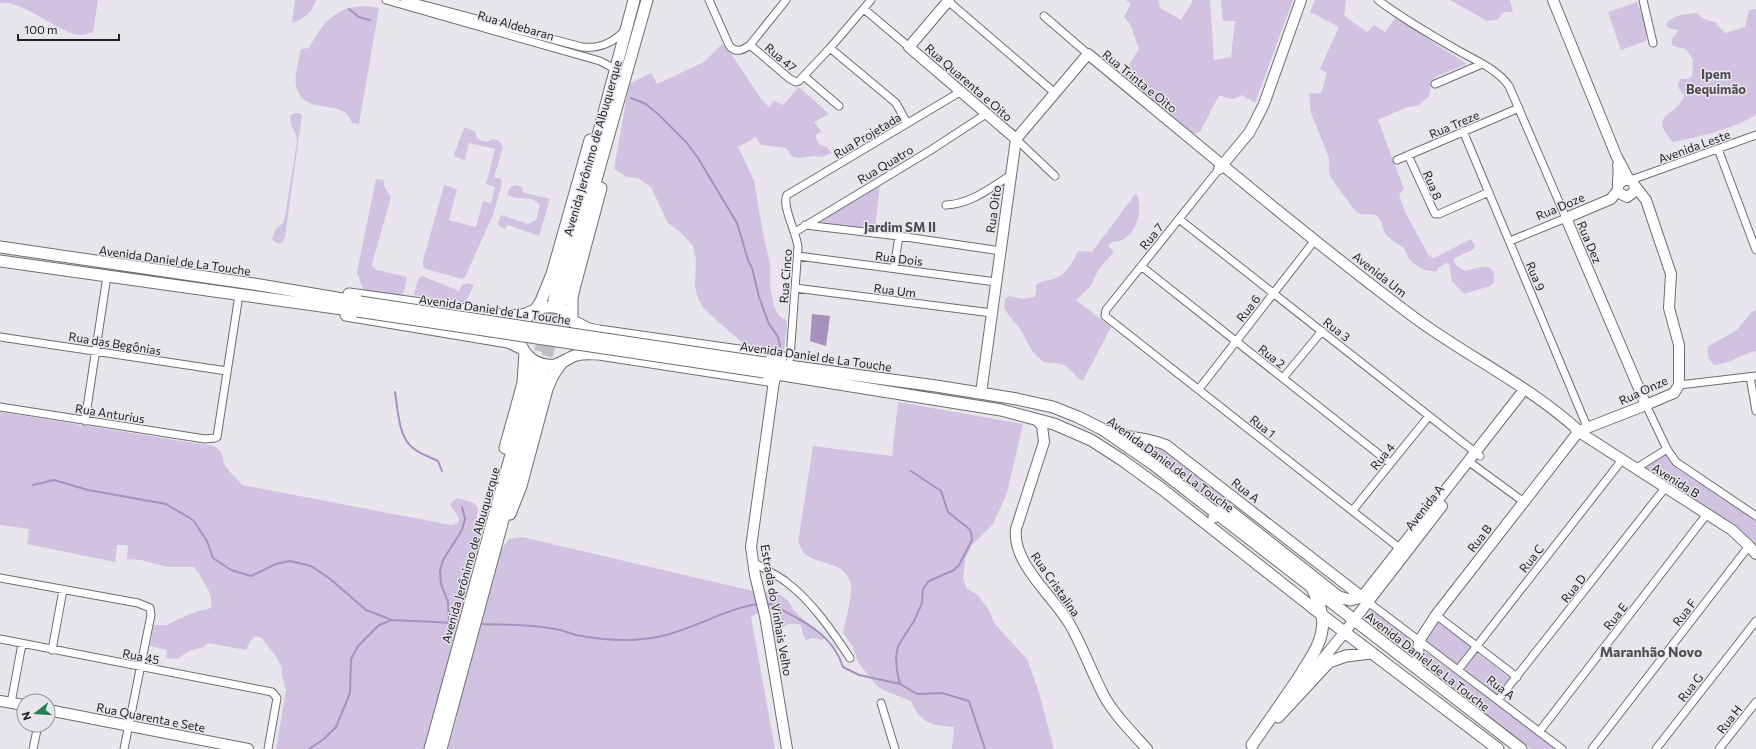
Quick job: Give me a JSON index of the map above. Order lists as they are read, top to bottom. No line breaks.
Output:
{"streets":{"main road":["Avenida Jerônimo de Albuquerque","Avenida Daniel de La Touche"],"street":["Rua Aldebaran","Rua 47","Rua Trinta e Oito","Rua Quarenta e Oito","Rua Treze","Rua Projetada","Avenida Leste","Rua Quatro","Rua 8","Rua Doze","Rua Oito","Rua 7","Rua Dez","Rua Dois","Avenida Um","Rua Cinco","Rua 9","Rua Um","Rua 6","Rua 3","Rua das Begônias","Rua 2","Rua Onze","Rua Anturius","Rua 1","Rua 4","Avenida B","Rua A","Avenida A","Rua B","Rua C","Rua Cristalina","Rua D","Estrada do Vinhais Velho","Rua F","Rua E","Rua 45","Rua G","Rua Quarenta e Sete","Rua H"]},"crossings":[["Rua Aldebaran","Avenida Jerônimo de Albuquerque"],["Rua Trinta e Oito","Rua 7"],["Rua Trinta e Oito","Avenida Um"],["Rua Quarenta e Oito","Rua Projetada"],["Rua Quarenta e Oito","Rua Quatro"],["Rua Quarenta e Oito","Rua Oito"],["Rua Treze","Rua 8"],["Rua Treze","Rua Dez"],["Rua Treze","Rua 9"],["Rua Projetada","Rua Cinco"],["Avenida Leste","Rua Doze"],["Avenida Leste","Rua Onze"],["Rua Quatro","Rua Cinco"],["Rua 8","Rua 9"],["Rua Doze","Rua Dez"],["Rua Doze","Rua 9"],["Rua Doze","Rua Onze"],["Rua Oito","Rua Dois"],["Rua Oito","Avenida Daniel de La Touche"],["Rua Oito","Rua Um"],["Rua 7","Avenida Um"],["Rua 7","Rua 3"],["Rua 7","Rua 2"],["Rua 7","Rua 1"],["Rua Dez","Rua Onze"],["Rua Dois","Rua Cinco"],["Avenida Daniel de La Touche","Rua A"],["Avenida Daniel de La Touche","Avenida A"],["Avenida Daniel de La Touche","Rua B"],["Avenida Daniel de La Touche","Rua Cristalina"],["Avenida Um","Rua 6"],["Avenida Um","Avenida B"],["Avenida Um","Avenida A"],["Rua Cinco","Rua Um"],["Rua 9","Rua Onze"],["Rua 9","Avenida B"],["Rua 9","Rua B"],["Rua 6","Rua 3"],["Rua 6","Rua 2"],["Rua 6","Rua 1"],["Rua 3","Rua 4"],["Rua 3","Avenida A"],["Rua das Begônias","Rua Anturius"],["Rua 2","Rua 4"],["Rua Onze","Avenida B"],["Rua Onze","Rua B"],["Rua 1","Rua 4"],["Rua 1","Avenida A"],["Avenida B","Avenida A"],["Avenida B","Rua B"],["Avenida B","Rua C"],["Avenida B","Rua D"],["Avenida B","Rua F"],["Avenida B","Rua E"],["Rua A","Avenida A"],["Rua A","Rua B"],["Rua A","Rua C"],["Rua A","Rua D"],["Rua A","Rua E"]],"districts":["Ipem Bequimão","Jardim SM II","Maranhão Novo"],"scale_bar":"100 m","north":"left"}
